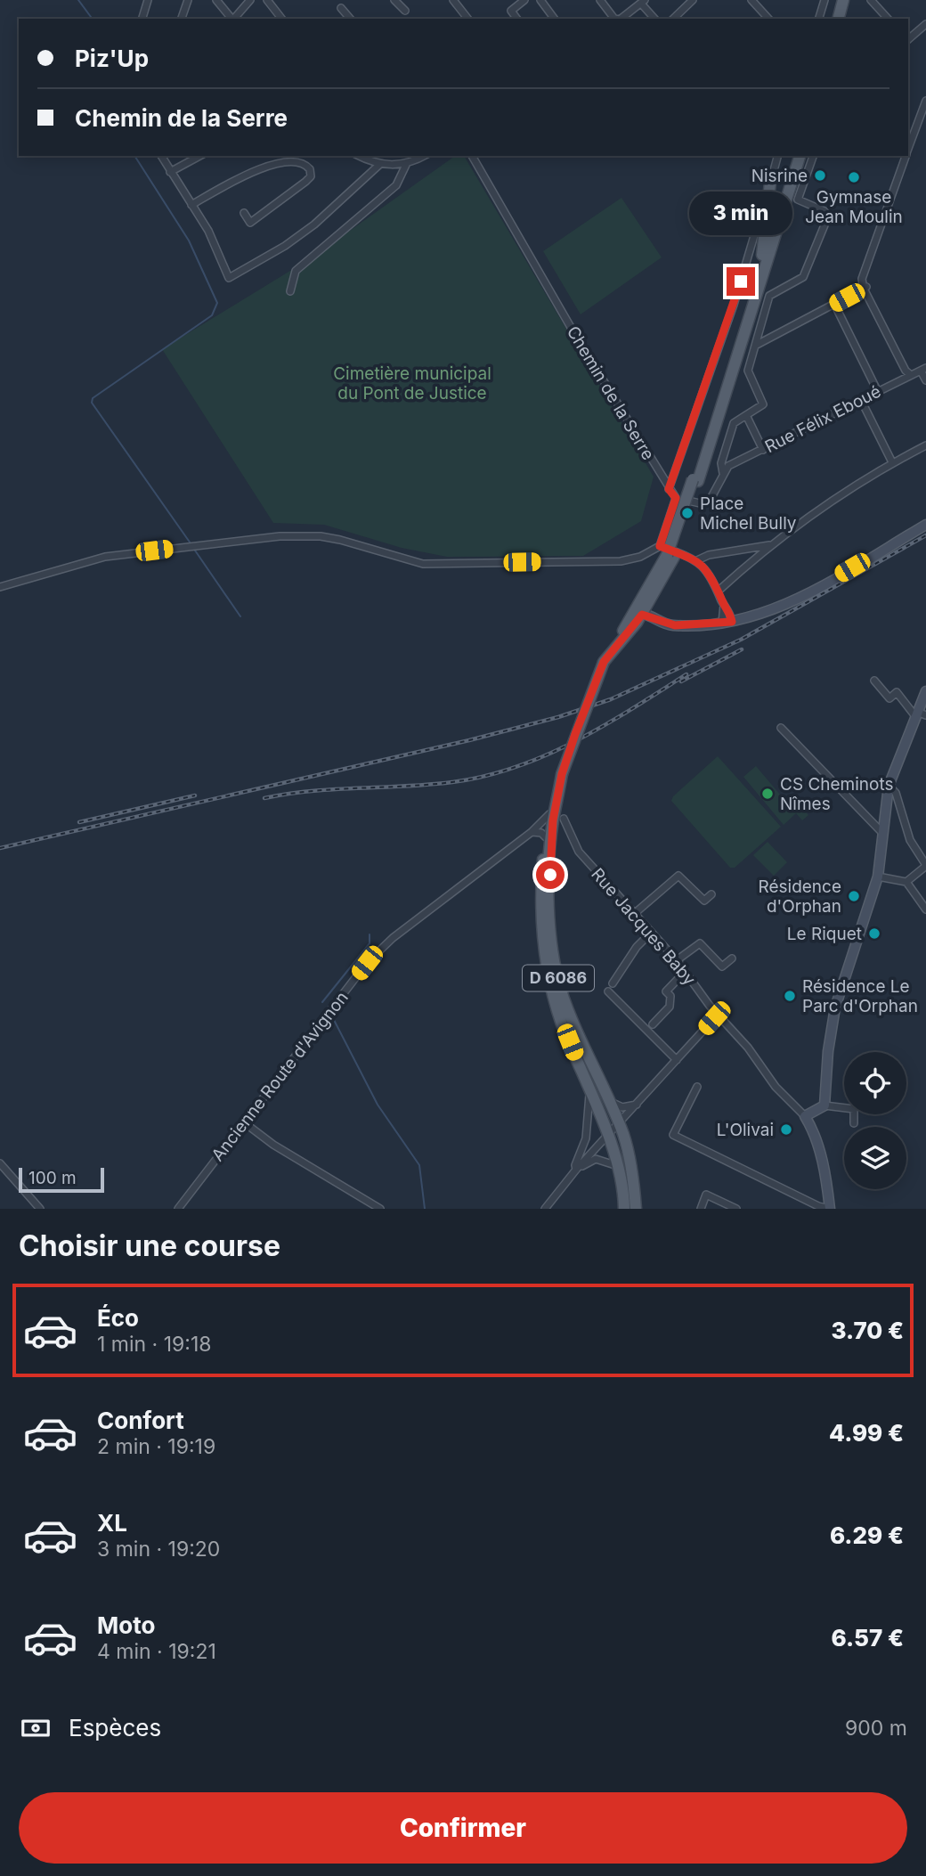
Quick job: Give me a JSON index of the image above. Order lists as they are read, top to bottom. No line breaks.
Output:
{"streets":{"main road":["D 6086"],"street":["Chemin de la Serre","Rue Félix Eboué","Rue Jacques Baby","Ancienne Route d'Avignon"]},"crossings":[["D 6086","Ancienne Route d'Avignon"]],"parks":["Cimetière municipal du Pont de Justice"],"places":["Nisrine","Gymnase Jean Moulin","Place Michel Bully","CS Cheminots Nîmes","Résidence d'Orphan","Le Riquet","Résidence Le Parc d'Orphan","L'Olivai"],"scale_bar":"100 m","page":{"banner":["Piz'Up","Chemin de la Serre"],"bubble":"3 min","scale":"100 m","heading":"Choisir une course","list":[{"name":"Éco","note":"1 min · 19:18","value":"3.70 €"},{"name":"Confort","note":"2 min · 19:19","value":"4.99 €"},{"name":"XL","note":"3 min · 19:20","value":"6.29 €"},{"name":"Moto","note":"4 min · 19:21","value":"6.57 €"}],"pay":["Espèces","900 m"],"buttons":"Confirmer"}}
